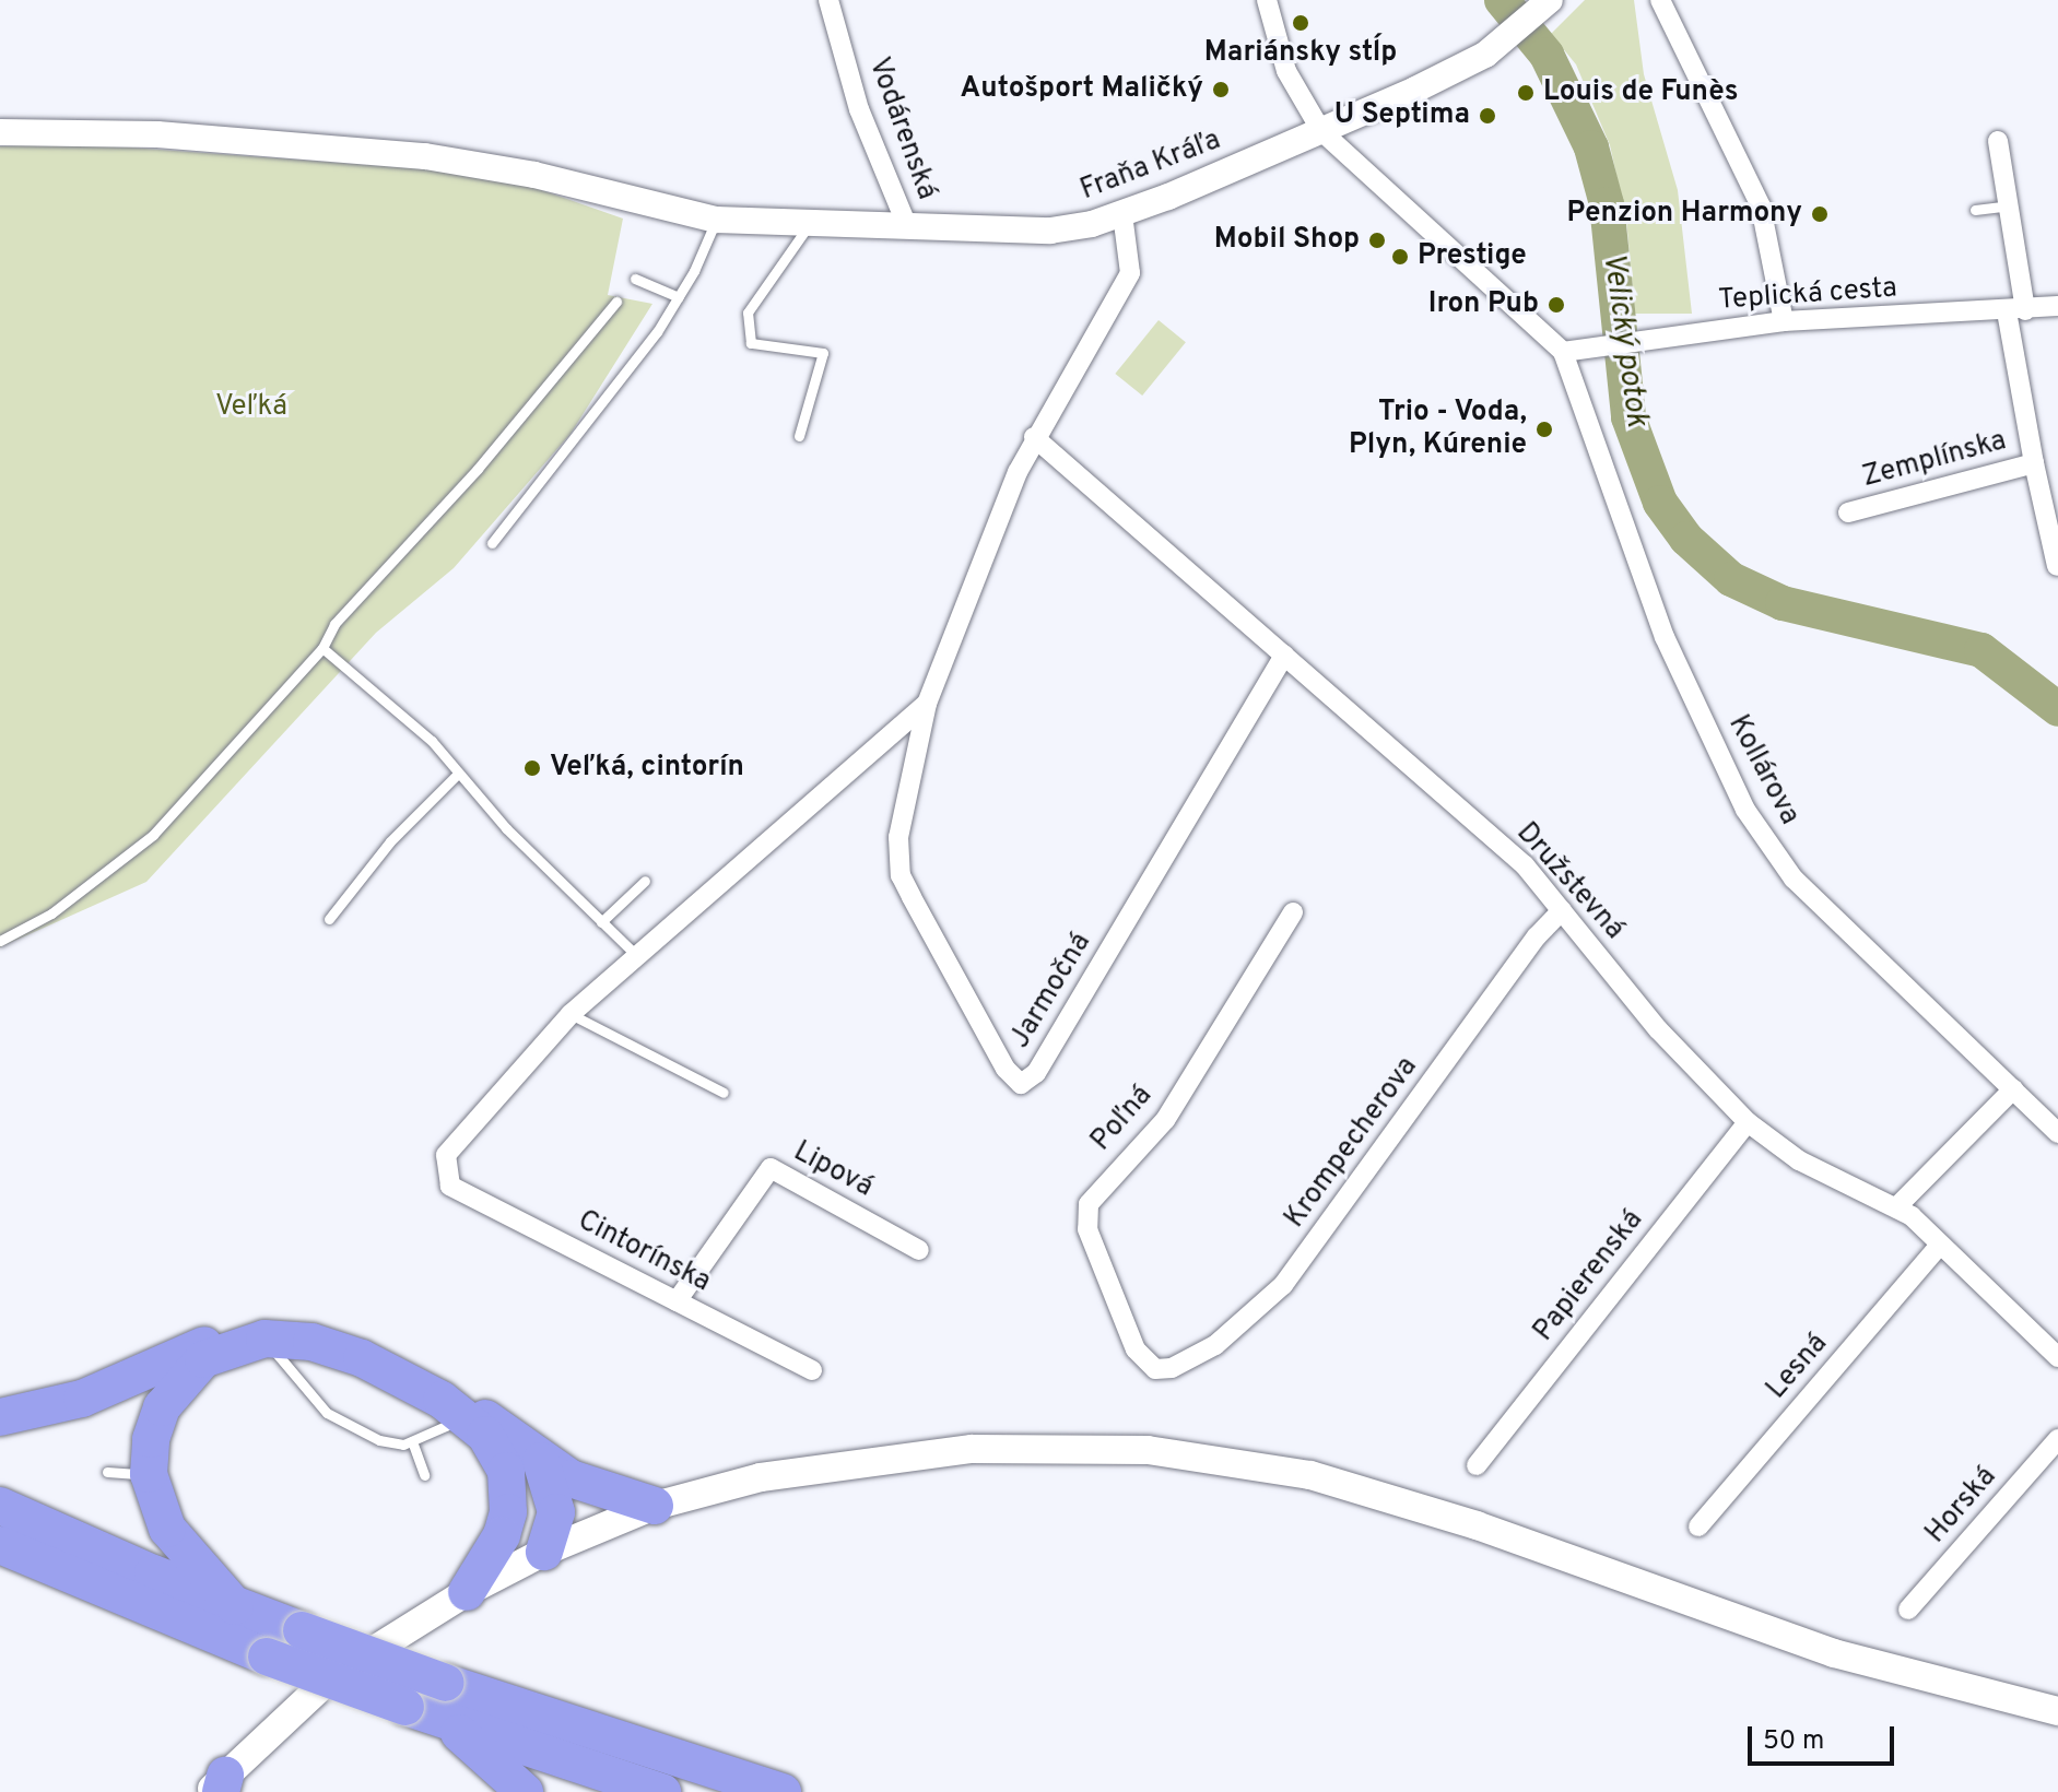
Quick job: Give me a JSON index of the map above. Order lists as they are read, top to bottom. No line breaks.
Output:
{"streets":{"street":["Vodárenská","Fraňa Kráľa","Teplická cesta","Zemplínska","Kollárova","Družstevná","Jarmočná","Poľná","Krompecherova","Lipová","Cintorínska","Papierenská","Lesná","Horská"]},"crossings":[["Vodárenská","Fraňa Kráľa"],["Fraňa Kráľa","Jarmočná"],["Teplická cesta","Zemplínska"],["Teplická cesta","Kollárova"],["Družstevná","Jarmočná"],["Družstevná","Krompecherova"],["Družstevná","Papierenská"],["Družstevná","Lesná"],["Jarmočná","Cintorínska"],["Poľná","Krompecherova"],["Lipová","Cintorínska"]],"water":["Velický potok"],"parks":["Veľká"],"places":["Mariánsky stĺp","Autošport Maličký","Louis de Funès","U Septima","Penzion Harmony","Mobil Shop","Prestige","Iron Pub","Trio - Voda, Plyn, Kúrenie","Veľká, cintorín"],"scale_bar":"50 m"}
